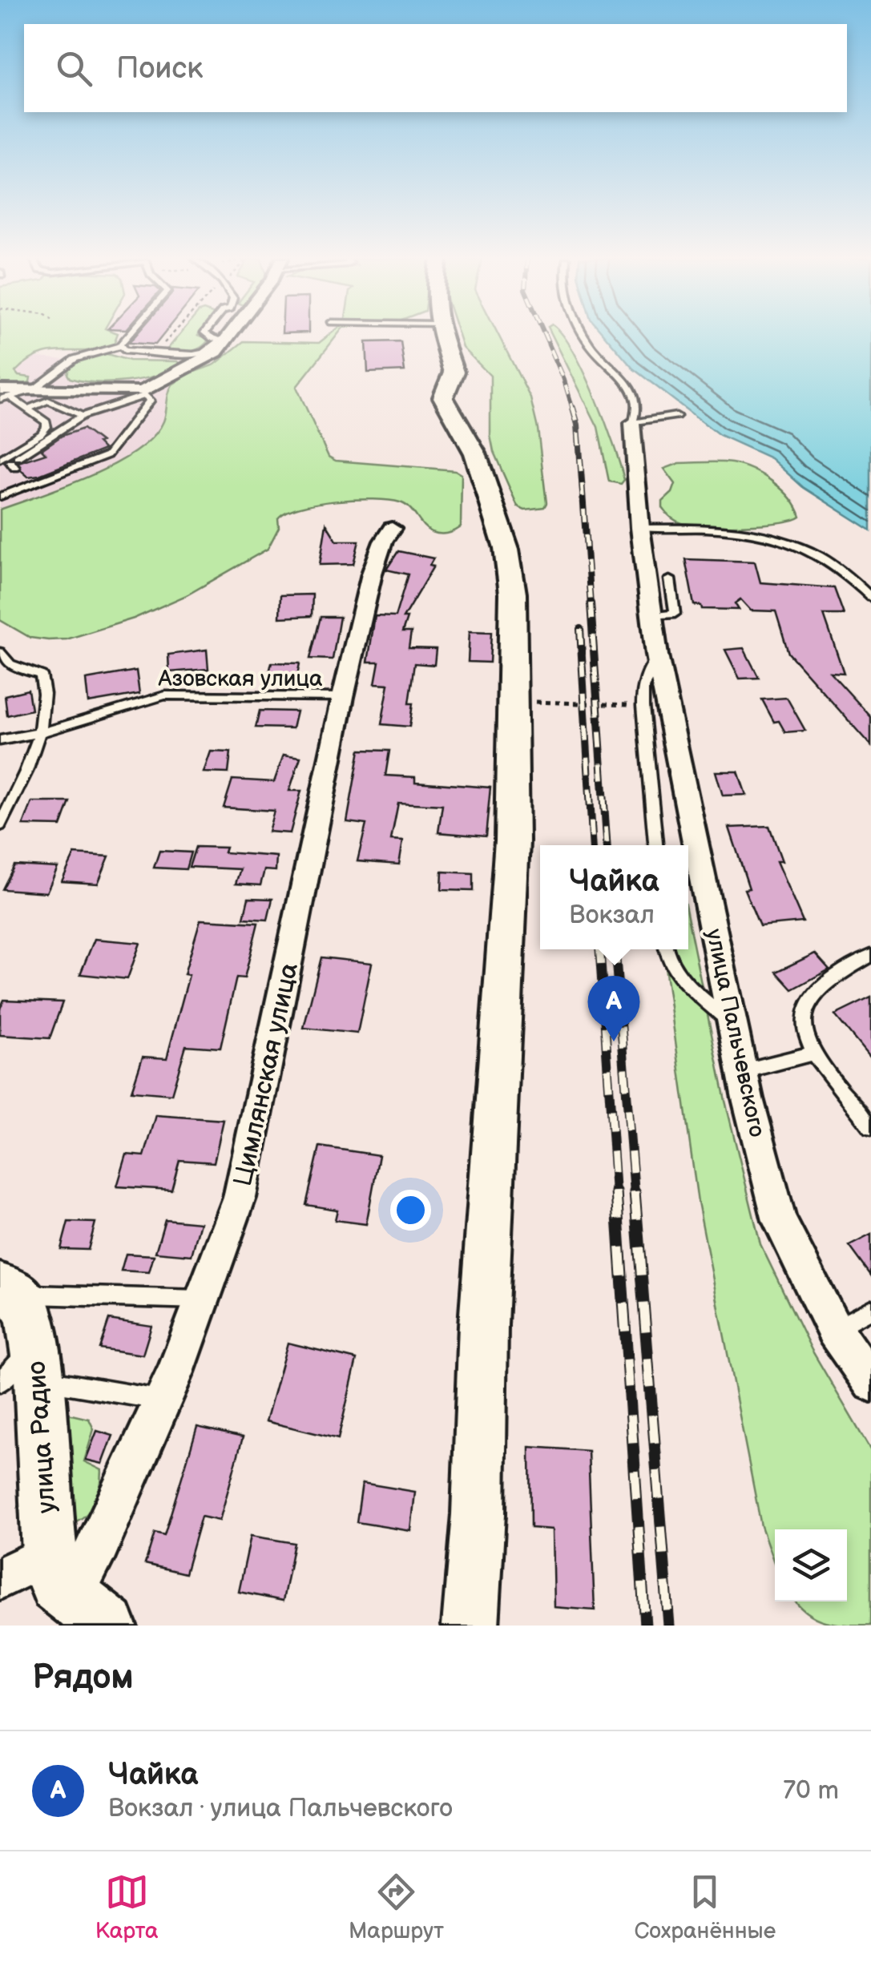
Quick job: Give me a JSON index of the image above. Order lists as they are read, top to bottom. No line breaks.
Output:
{"streets":{"main road":["улица Радио"],"street":["улица Пальчевского","Цимлянская улица"],"lane":["Азовская улица"]},"crossings":[["Азовская улица","Цимлянская улица"],["Цимлянская улица","улица Радио"]],"page":{"search":"Поиск","popup":["Чайка","Вокзал"],"pins":"A","heading":"Рядом","list":[{"mark":"A","name":"Чайка","note":"Вокзал · улица Пальчевского","value":"70 m"}],"nav":["Карта","Маршрут","Сохранённые"]}}
